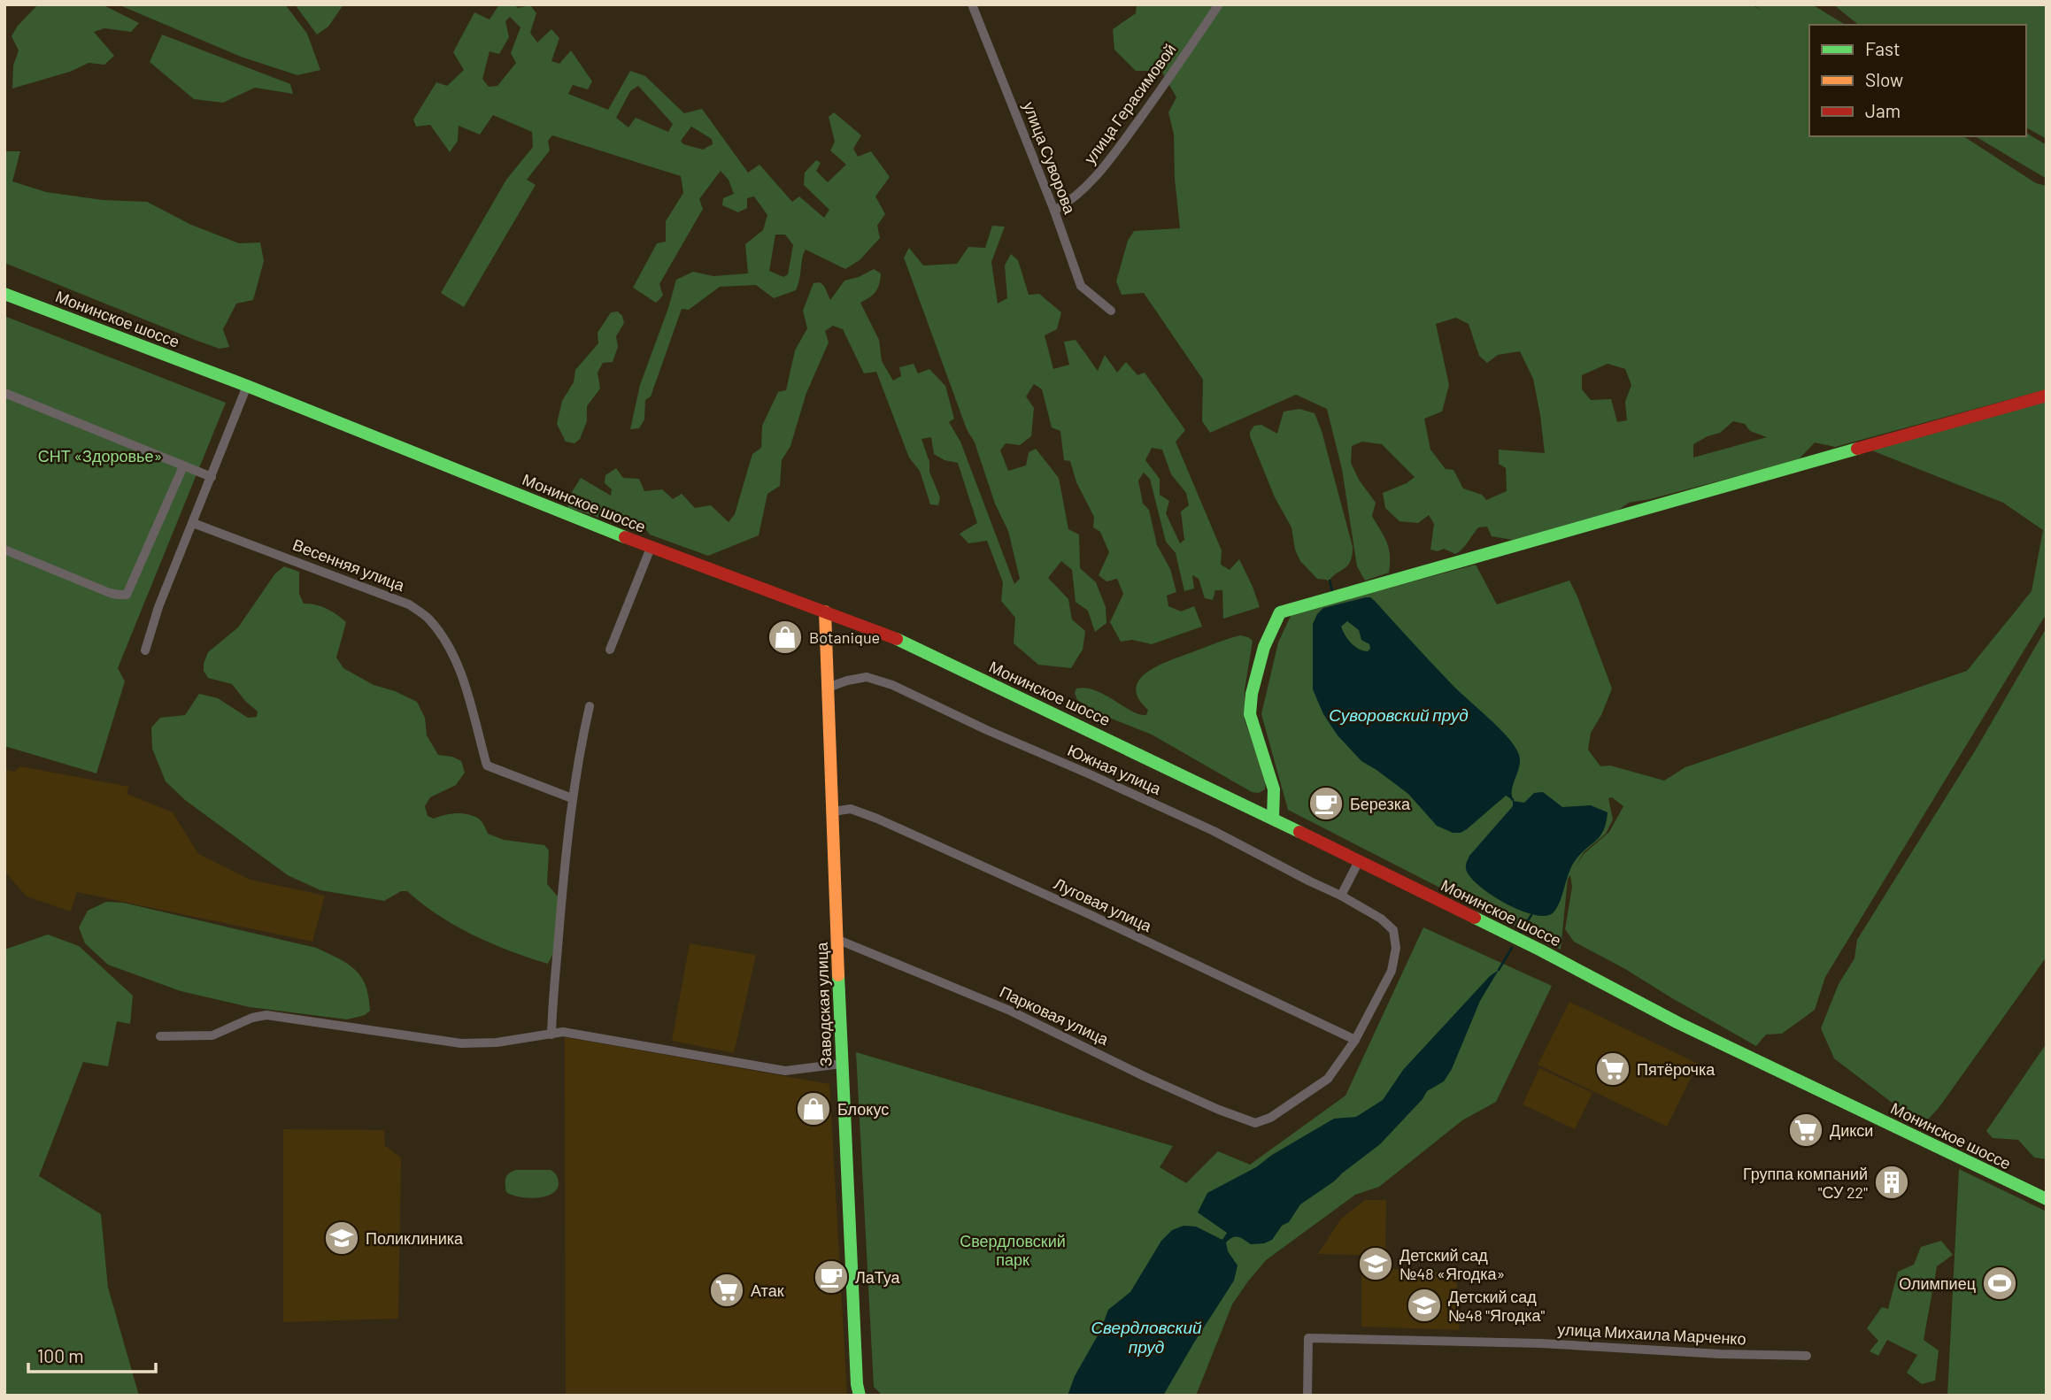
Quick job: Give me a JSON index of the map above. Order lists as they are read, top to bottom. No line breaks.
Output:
{"streets":{"main road":["Монинское шоссе","Заводская улица"],"street":["улица Герасимовой","улица Суворова","Весенняя улица","Южная улица","Луговая улица","Парковая улица","улица Михаила Марченко"]},"crossings":[["улица Герасимовой","улица Суворова"],["Монинское шоссе","Заводская улица"],["Южная улица","Луговая улица"],["Южная улица","Заводская улица"],["Южная улица","Парковая улица"],["Луговая улица","Заводская улица"],["Луговая улица","Парковая улица"],["Заводская улица","Парковая улица"]],"water":["Суворовский пруд","Свердловский пруд"],"parks":["СНТ «Здоровье»","Свердловский парк"],"places":{"shop":["Botanique","Блокус"],"cafe":["Березка","ЛаТуа"],"supermarket":["Пятёрочка","Дикси","Атак"],"building":["Группа компаний \"СУ 22\""],"school or university":["Поликлиника","Детский сад №48 «Ягодка»","Детский сад №48 \"Ягодка\""],"sports":["Олимпиец"]},"legend":["Fast","Slow","Jam"],"scale_bar":"100 m"}
